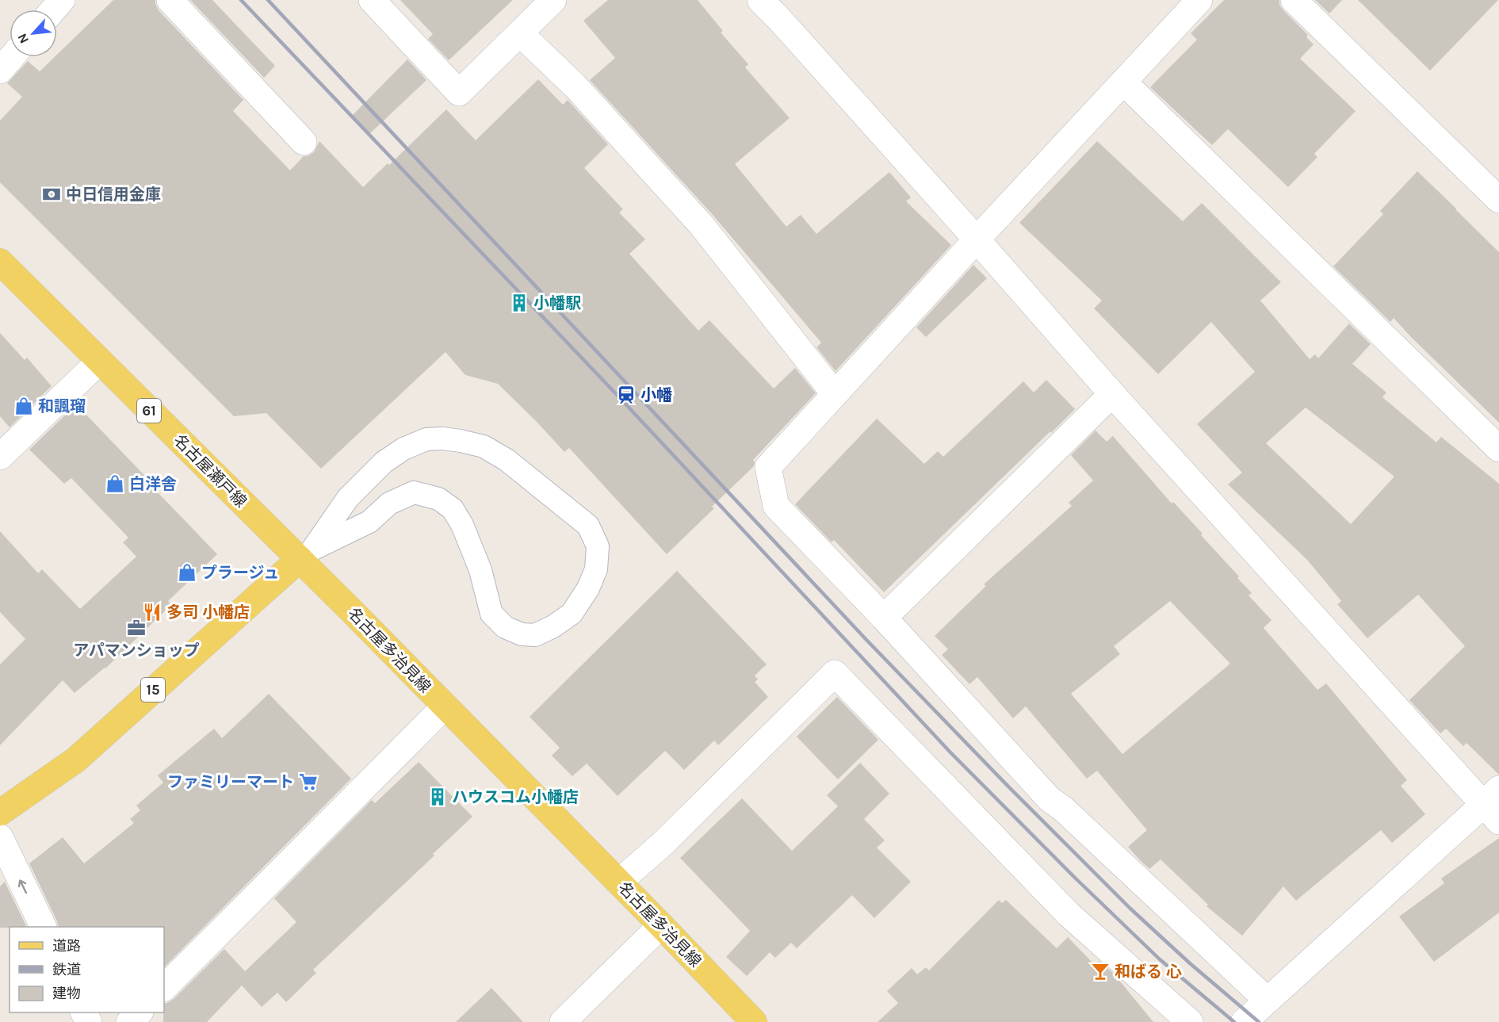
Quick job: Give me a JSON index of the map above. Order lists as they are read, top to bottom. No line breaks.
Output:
{"streets":{"main road":["61","名古屋瀬戸線","名古屋多治見線","15"]},"crossings":[["名古屋瀬戸線","名古屋多治見線"],["名古屋瀬戸線","15"],["名古屋多治見線","15"]],"places":{"bank":["中日信用金庫"],"building":["小幡駅","ハウスコム小幡店"],"station":["小幡"],"shop":["和諷瑠","白洋舎","プラージュ"],"restaurant":["多司 小幡店"],"office":["アパマンショップ"],"supermarket":["ファミリーマート"],"bar":["和ばる 心"]},"legend":["道路","鉄道","建物"],"north":"bottom left"}
